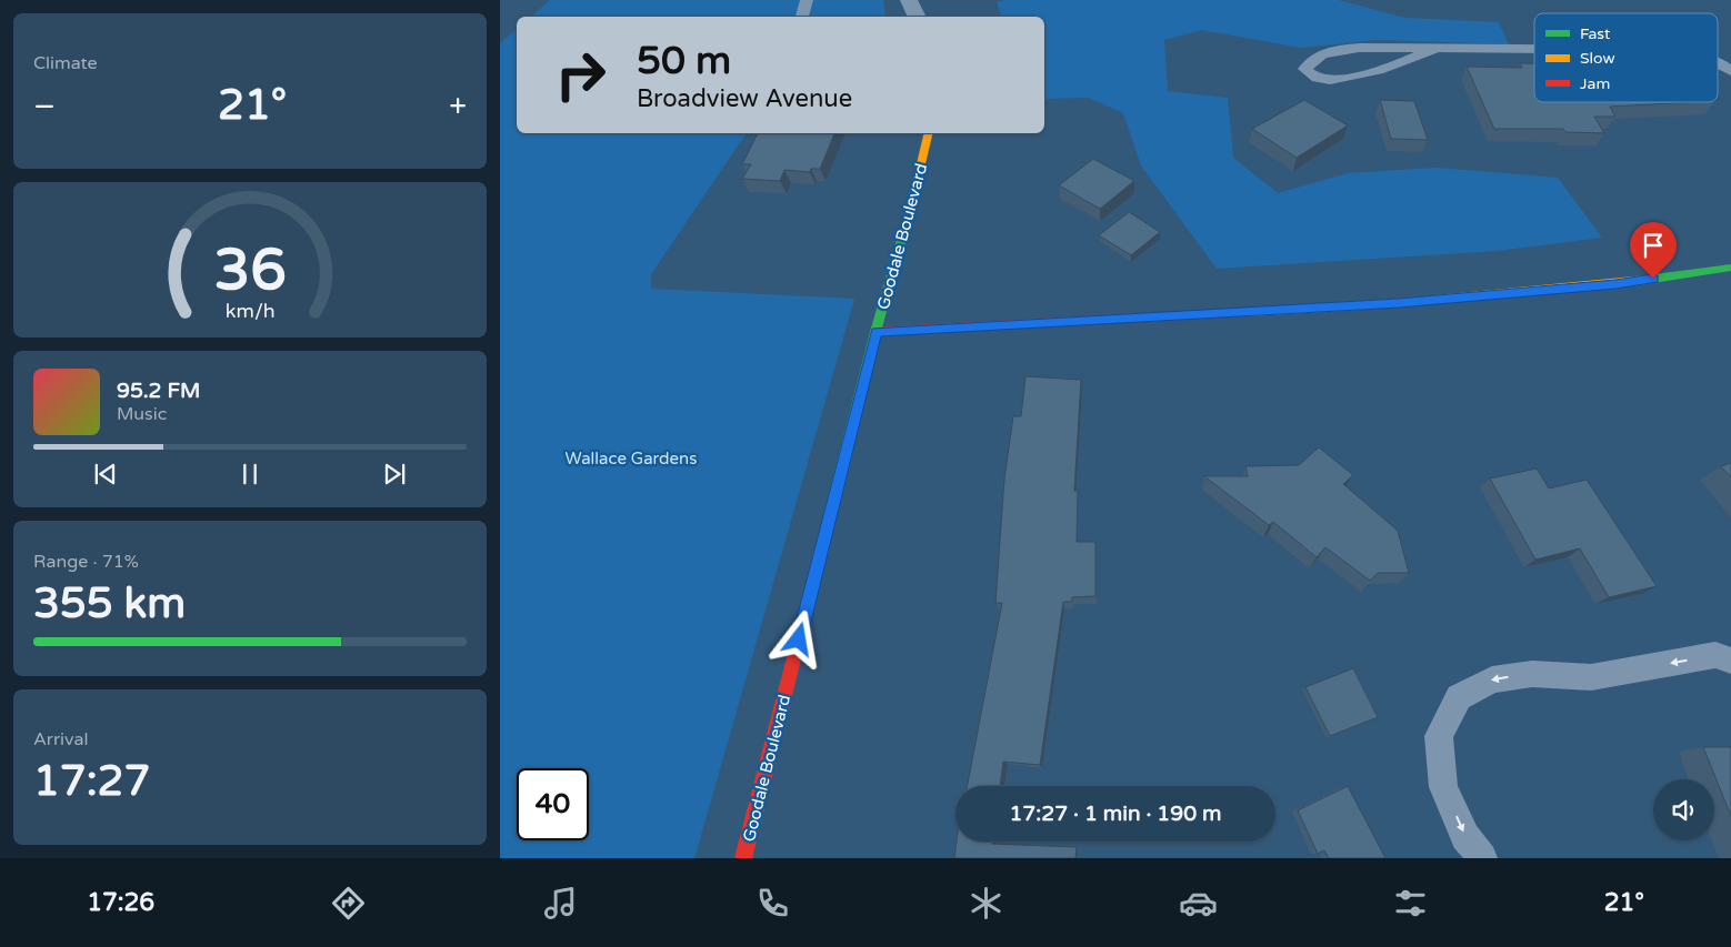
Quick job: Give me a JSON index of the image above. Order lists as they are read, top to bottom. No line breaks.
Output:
{"streets":{"street":["Goodale Boulevard"]},"parks":["Wallace Gardens"],"legend":["Fast","Slow","Jam"],"page":{"tile":["Climate",["Range · 71%","355 km"],["Arrival","17:27"]],"turn":["50 m","Broadview Avenue"],"heat":["−","21°","+"],"song":["95.2 FM","Music"],"limit":"40","trip":"17:27 · 1 min · 190 m","tabs":["17:26","21°"],"gauge":["36","km/h"]}}
